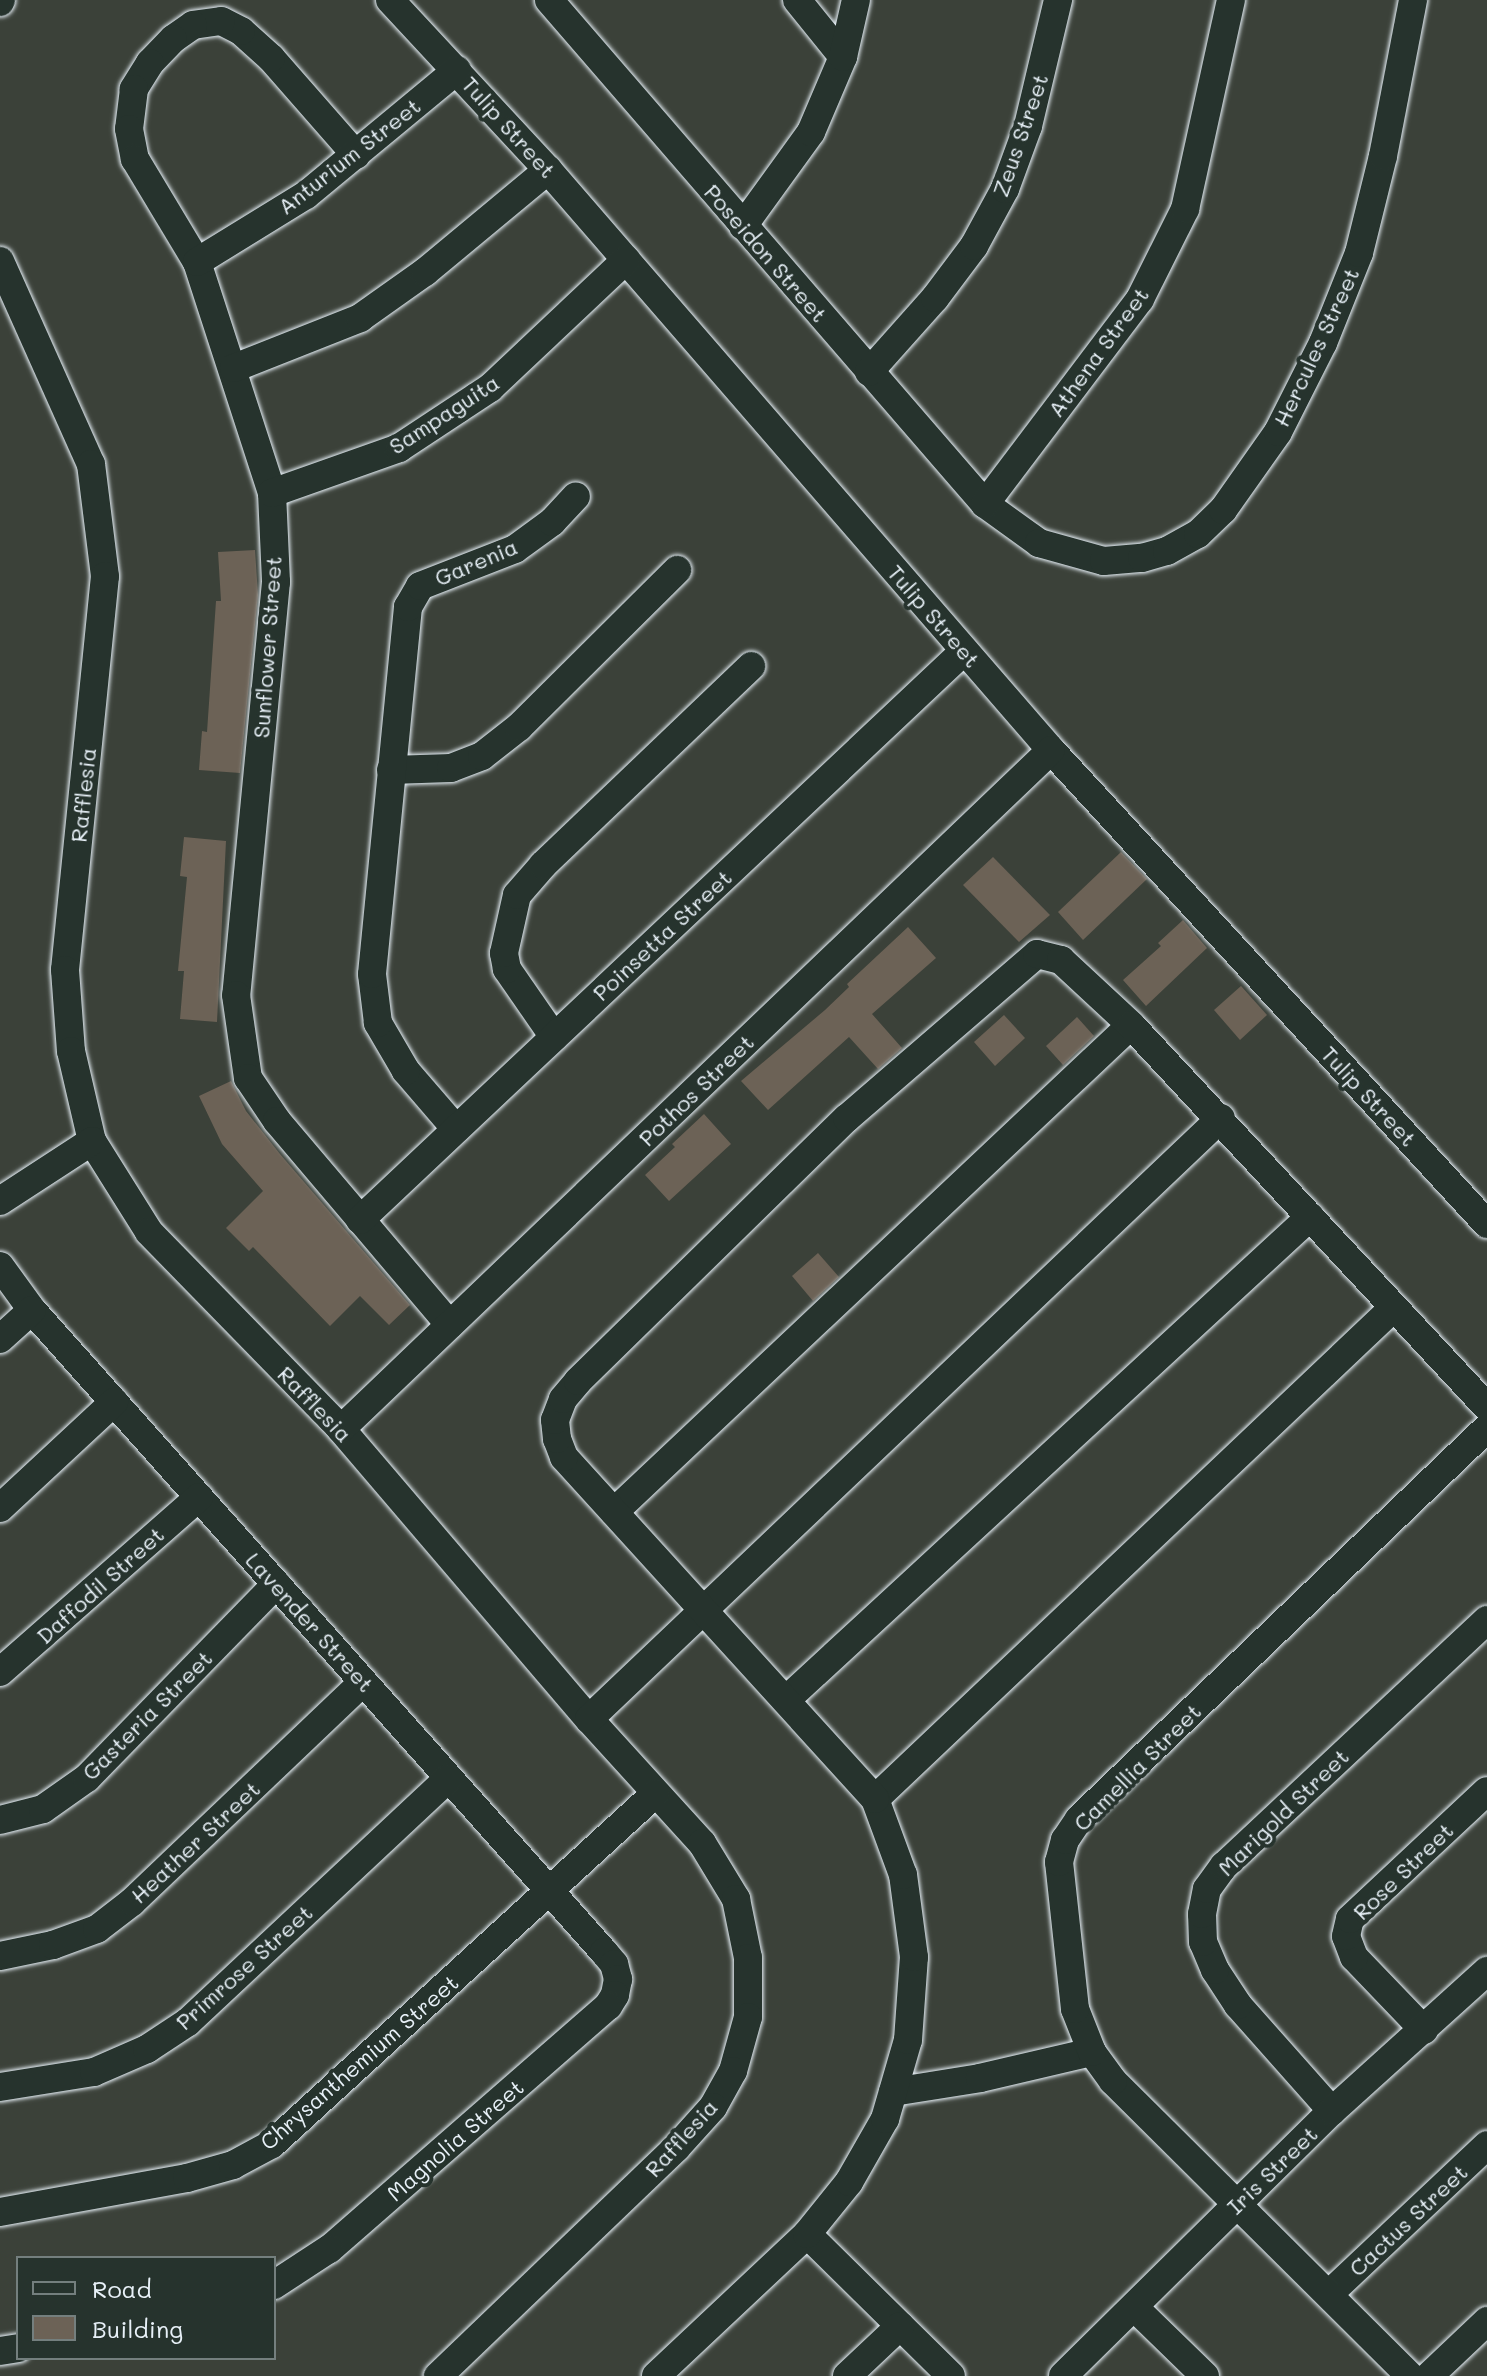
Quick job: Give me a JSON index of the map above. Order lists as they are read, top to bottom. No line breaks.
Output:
{"streets":{"street":["Tulip Street","Zeus Street","Anturium Street","Poseidon Street","Hercules Street","Athena Street","Sampaguita","Garenia","Sunflower Street","Rafflesia","Poinsetta Street","Pothos Street","Daffodil Street","Lavender Street","Gasteria Street","Camellia Street","Marigold Street","Heather Street","Rose Street","Primrose Street","Chrysanthemium Street","Magnolia Street","Iris Street","Cactus Street"]},"crossings":[["Tulip Street","Anturium Street"],["Tulip Street","Sampaguita"],["Tulip Street","Poinsetta Street"],["Tulip Street","Pothos Street"],["Zeus Street","Poseidon Street"],["Anturium Street","Sunflower Street"],["Poseidon Street","Hercules Street"],["Poseidon Street","Athena Street"],["Hercules Street","Athena Street"],["Sampaguita","Sunflower Street"],["Sunflower Street","Poinsetta Street"],["Sunflower Street","Pothos Street"],["Rafflesia","Pothos Street"],["Rafflesia","Chrysanthemium Street"],["Daffodil Street","Lavender Street"],["Lavender Street","Gasteria Street"],["Lavender Street","Heather Street"],["Lavender Street","Primrose Street"],["Lavender Street","Chrysanthemium Street"],["Lavender Street","Magnolia Street"],["Camellia Street","Iris Street"],["Camellia Street","Cactus Street"],["Marigold Street","Iris Street"],["Rose Street","Iris Street"]],"legend":["Road","Building"]}
